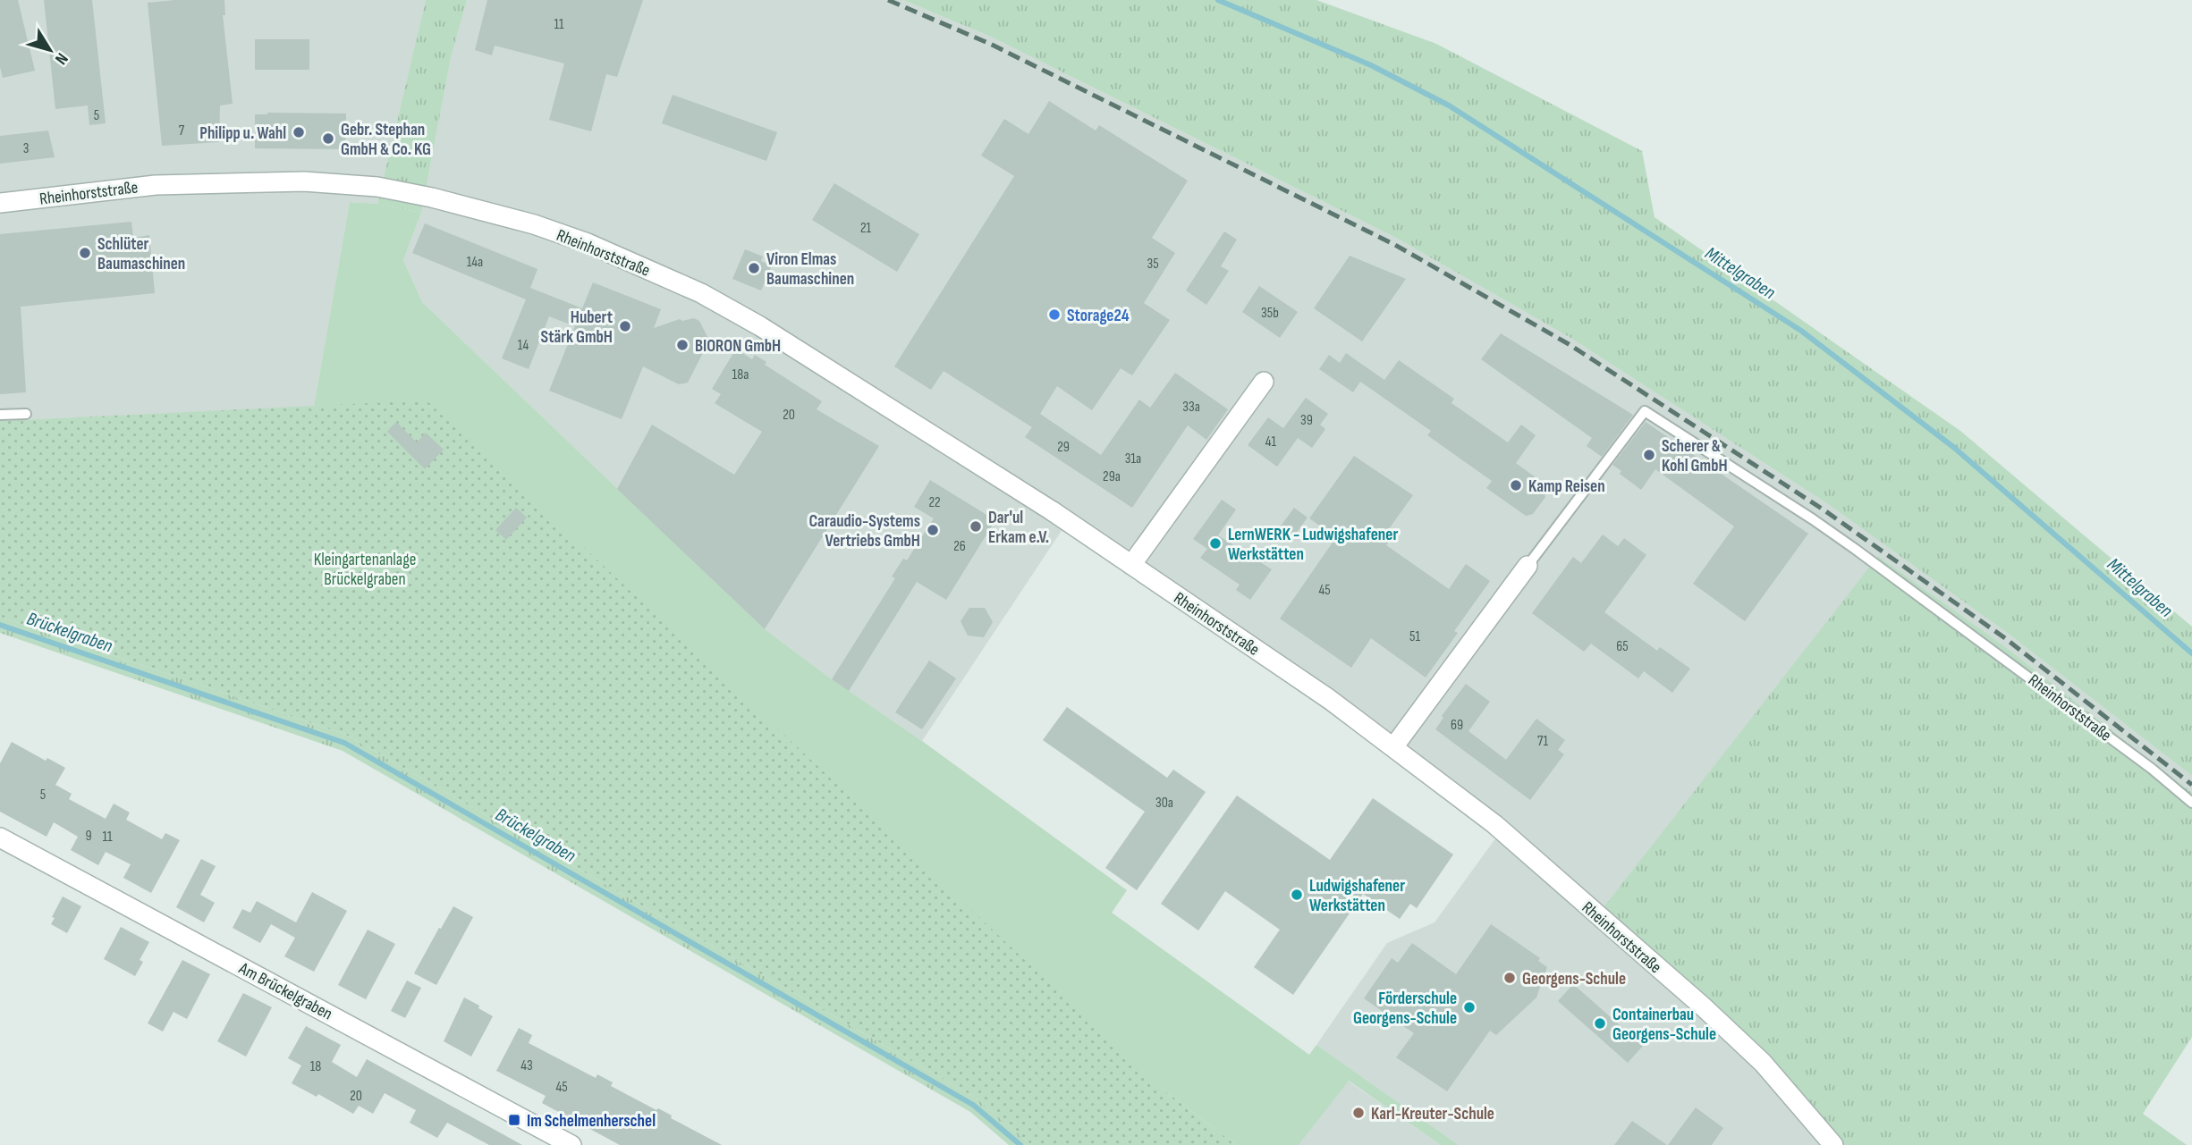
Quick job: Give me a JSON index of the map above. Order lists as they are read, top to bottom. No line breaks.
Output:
{"streets":{"street":["Rheinhorststraße","Am Brückelgraben"]},"water":["Mittelgraben","Brückelgraben"],"parks":["Kleingartenanlage Brückelgraben"],"places":{"other":["Philipp u. Wahl","Gebr. Stephan GmbH & Co. KG","Schlüter Baumaschinen","Viron Elmas Baumaschinen","Storage24","Hubert Stärk GmbH","BIORON GmbH","Scherer & Kohl GmbH","Kamp Reisen","Dar'ul Erkam e.V.","Caraudio-Systems Vertriebs GmbH","LernWERK - Ludwigshafener Werkstätten","Ludwigshafener Werkstätten","Georgens-Schule","Förderschule Georgens-Schule","Containerbau Georgens-Schule","Karl-Kreuter-Schule"],"transit":["Im Schelmenherschel"]},"house_numbers":["11","5","7","3","21","14a","35","35b","14","18a","33a","20","39","41","29","31a","29a","22","26","45","51","65","69","71","5","30a","9","11","43","18","45","20"],"north":"bottom right"}
